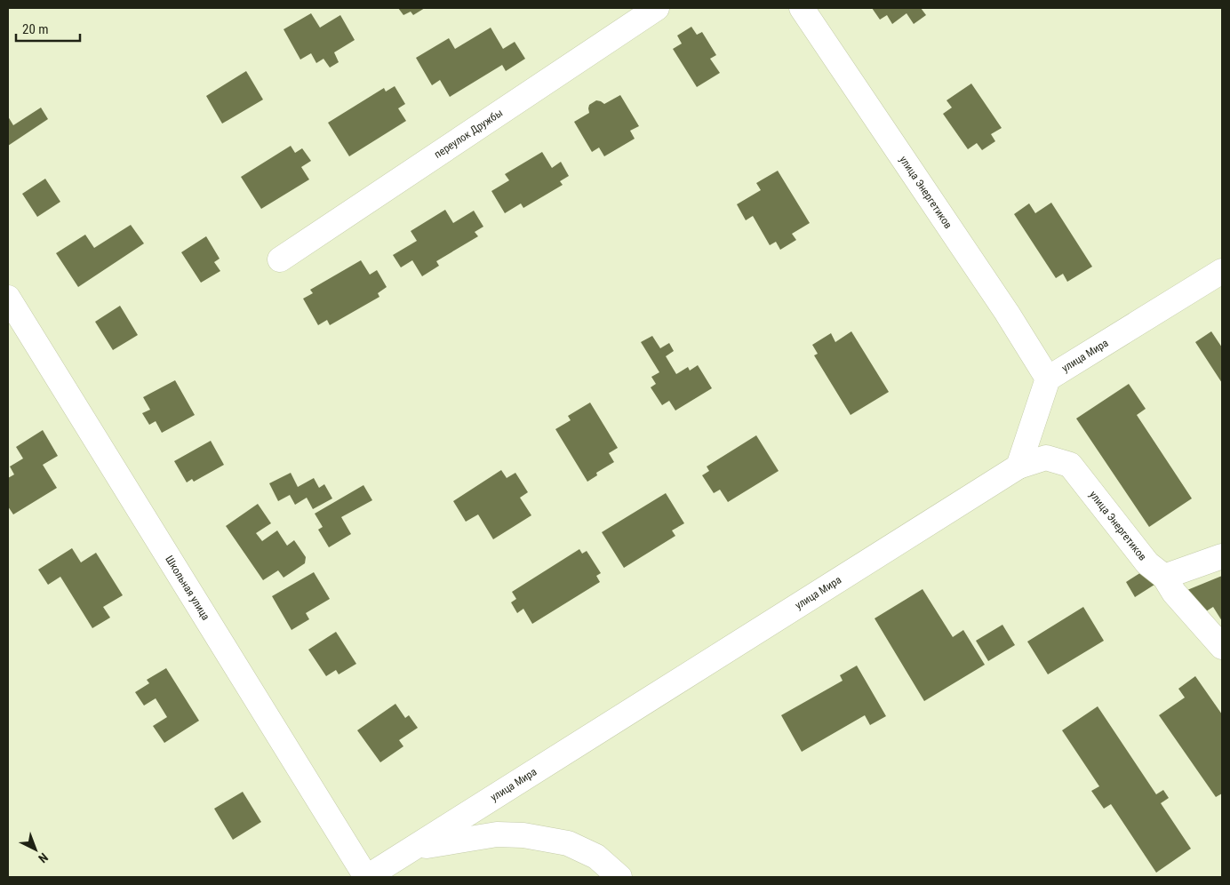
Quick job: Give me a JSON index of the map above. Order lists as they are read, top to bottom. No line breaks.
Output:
{"streets":{"street":["переулок Дружбы","улица Энергетиков","улица Мира","Школьная улица"]},"crossings":[["улица Энергетиков","улица Мира"],["улица Мира","Школьная улица"]],"scale_bar":"20 m","north":"bottom right"}
